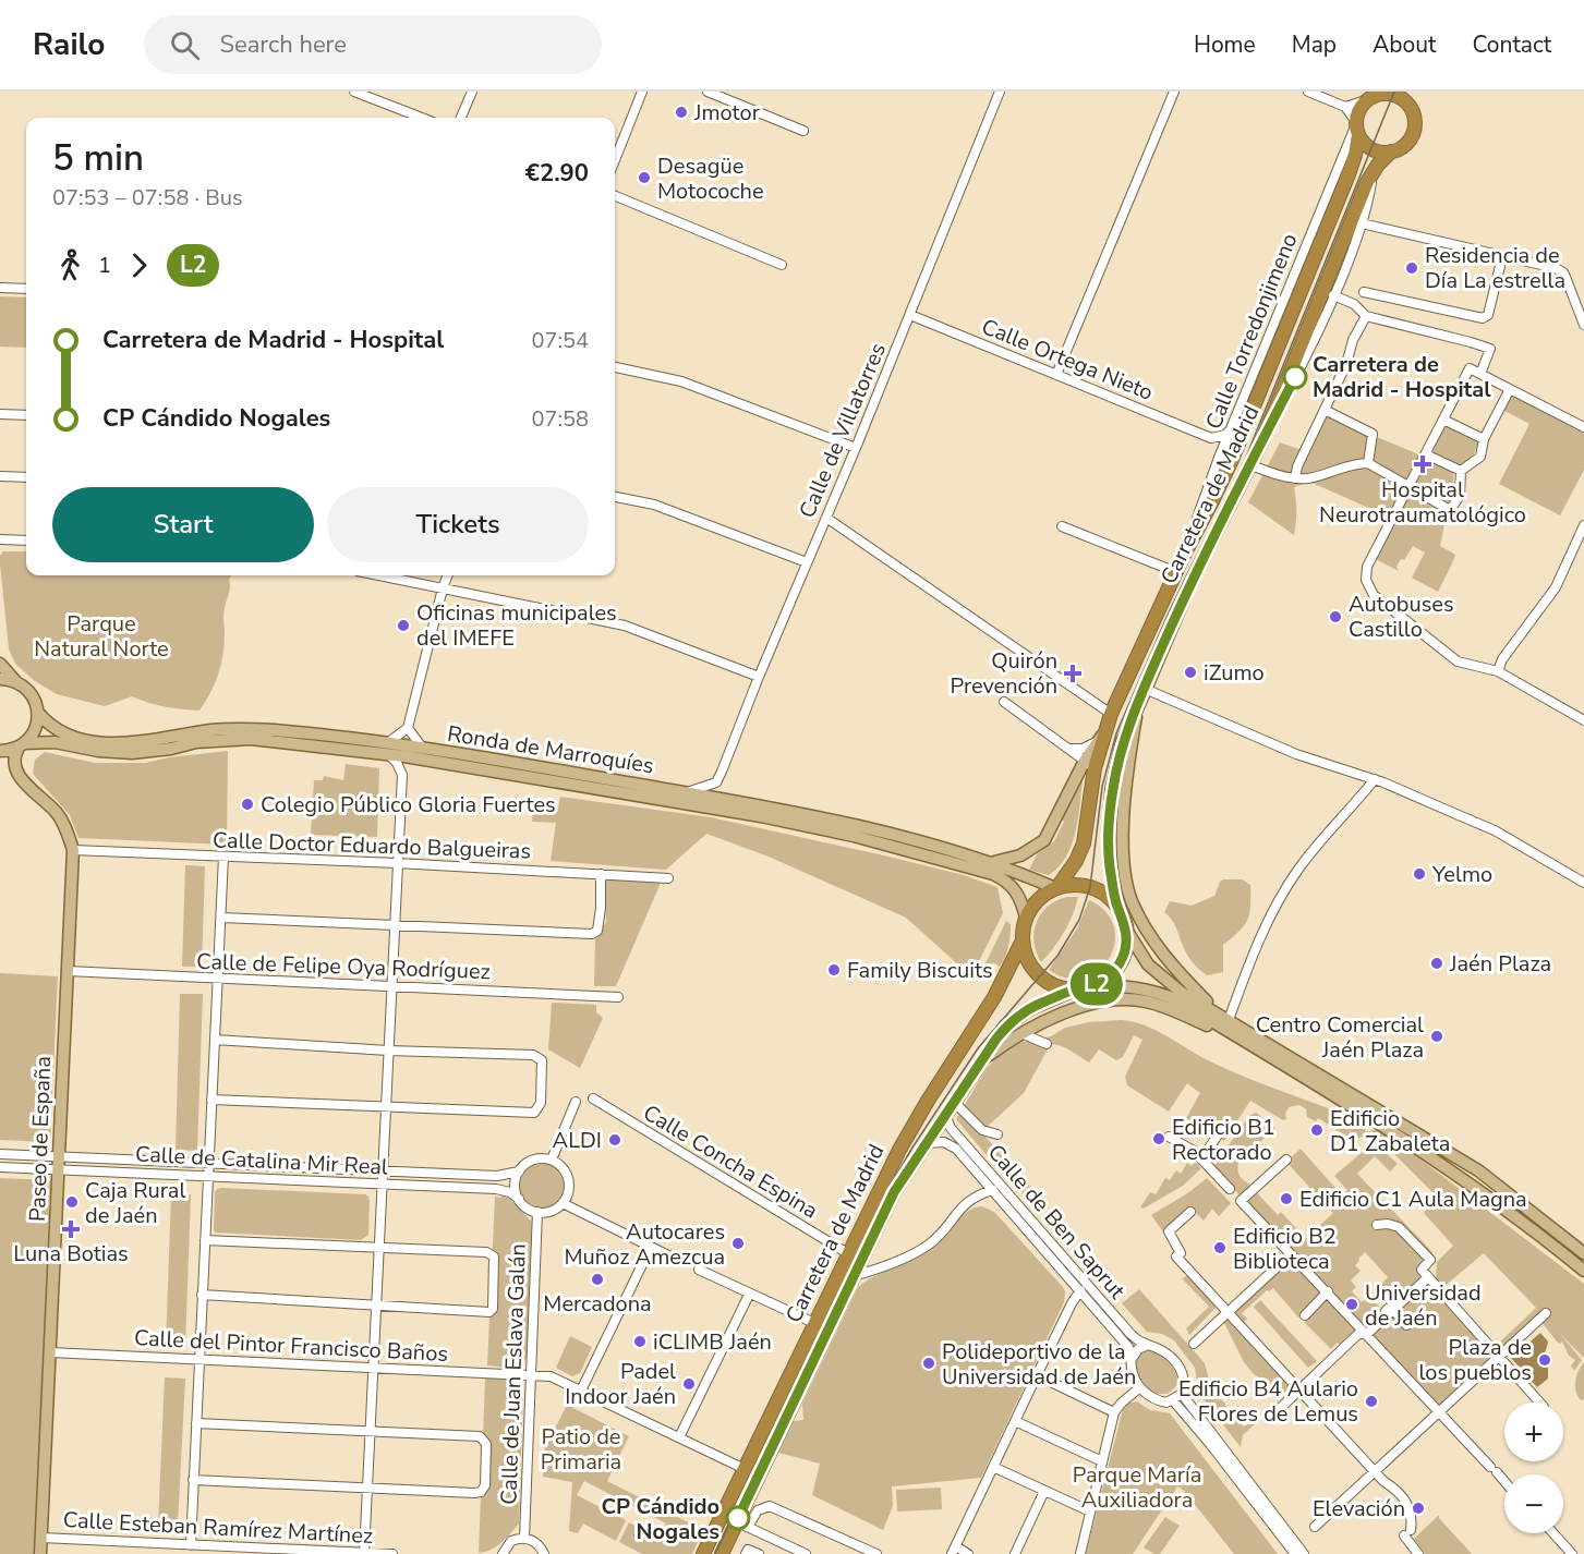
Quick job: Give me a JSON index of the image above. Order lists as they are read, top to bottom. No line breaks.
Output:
{"streets":{"highway":["Carretera de Madrid"],"main road":["Ronda de Marroquíes","Paseo de España"],"street":["Calle Torredonjimeno","Calle Ortega Nieto","Calle de Villatorres","Calle Doctor Eduardo Balgueiras","Calle de Felipe Oya Rodríguez","Calle de Catalina Mir Real","Calle Concha Espina","Calle de Ben Saprut","Calle del Pintor Francisco Baños","Calle de Juan Eslava Galán","Calle Esteban Ramírez Martínez"]},"crossings":[["Calle Torredonjimeno","Carretera de Madrid"],["Calle Ortega Nieto","Calle de Villatorres"],["Carretera de Madrid","Ronda de Marroquíes"],["Carretera de Madrid","Calle Concha Espina"],["Carretera de Madrid","Calle de Ben Saprut"],["Carretera de Madrid","Calle del Pintor Francisco Baños"],["Ronda de Marroquíes","Paseo de España"],["Calle Doctor Eduardo Balgueiras","Paseo de España"],["Calle de Felipe Oya Rodríguez","Paseo de España"],["Paseo de España","Calle de Catalina Mir Real"],["Paseo de España","Calle del Pintor Francisco Baños"],["Paseo de España","Calle Esteban Ramírez Martínez"],["Calle de Catalina Mir Real","Calle de Juan Eslava Galán"],["Calle del Pintor Francisco Baños","Calle de Juan Eslava Galán"]],"parks":["Parque Natural Norte","Patio de Primaria","Parque María Auxiliadora"],"places":{"other":["Jmotor","Desagüe Motocoche","Residencia de Día La estrella","Carretera de Madrid - Hospital","Autobuses Castillo","Oficinas municipales del IMEFE","iZumo","Colegio Público Gloria Fuertes","Yelmo","Jaén Plaza","Family Biscuits","Centro Comercial Jaén Plaza","Edificio D1 Zabaleta","Edificio B1 Rectorado","ALDI","Edificio C1 Aula Magna","Caja Rural de Jaén","Autocares Muñoz Amezcua","Edificio B2 Biblioteca","Mercadona","Universidad de Jaén","iCLIMB Jaén","Plaza de los pueblos","Polideportivo de la Universidad de Jaén","Padel Indoor Jaén","Edificio B4 Aulario Flores de Lemus","Elevación","CP Cándido Nogales"],"health":["Hospital Neurotraumatológico","Quirón Prevención","Luna Botias"]},"lines":["bus line L2"],"page":{"header":"Railo","search":"Search here","nav":["Home","Map","About","Contact"],"on_map":"L2","heading":["5 min","07:53 – 07:58 · Bus","€2.90"],"legs":["1","L2"],"list":[{"name":"Carretera de Madrid - Hospital","value":"07:54"},{"name":"CP Cándido Nogales","value":"07:58"}],"buttons":["Start","Tickets"],"map_buttons":["+","−"]}}
